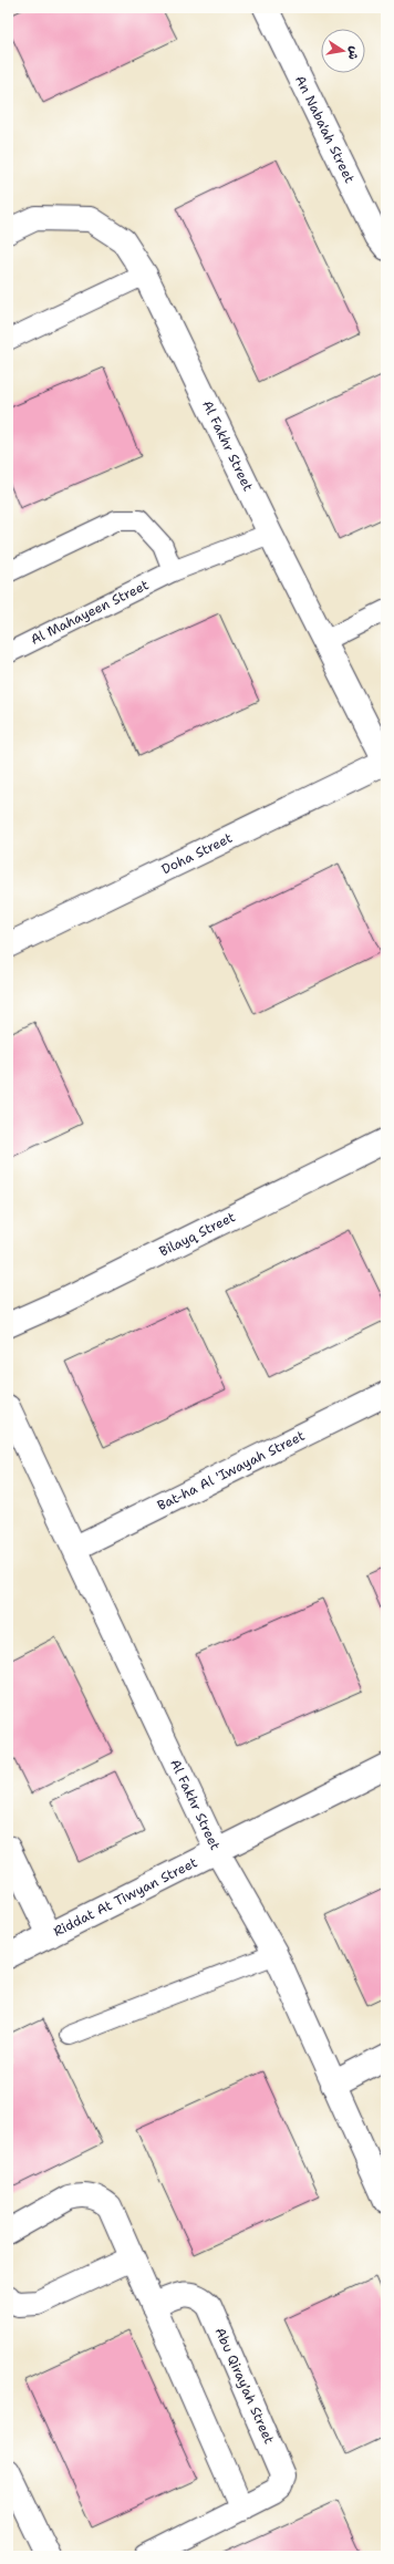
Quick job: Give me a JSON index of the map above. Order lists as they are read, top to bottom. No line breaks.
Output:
{"streets":{"street":["An Naba'ah Street","Al Fakhr Street","Doha Street","Bilayq Street","Bat-ha Al 'Iwayah Street","Riddat At Tiwyan Street","Abu Qiray'ah Street"],"lane":["Al Mahayeen Street"]},"crossings":[["Al Fakhr Street","Al Mahayeen Street"],["Al Fakhr Street","Doha Street"],["Al Fakhr Street","Bat-ha Al 'Iwayah Street"],["Al Fakhr Street","Riddat At Tiwyan Street"]],"north":"right"}
